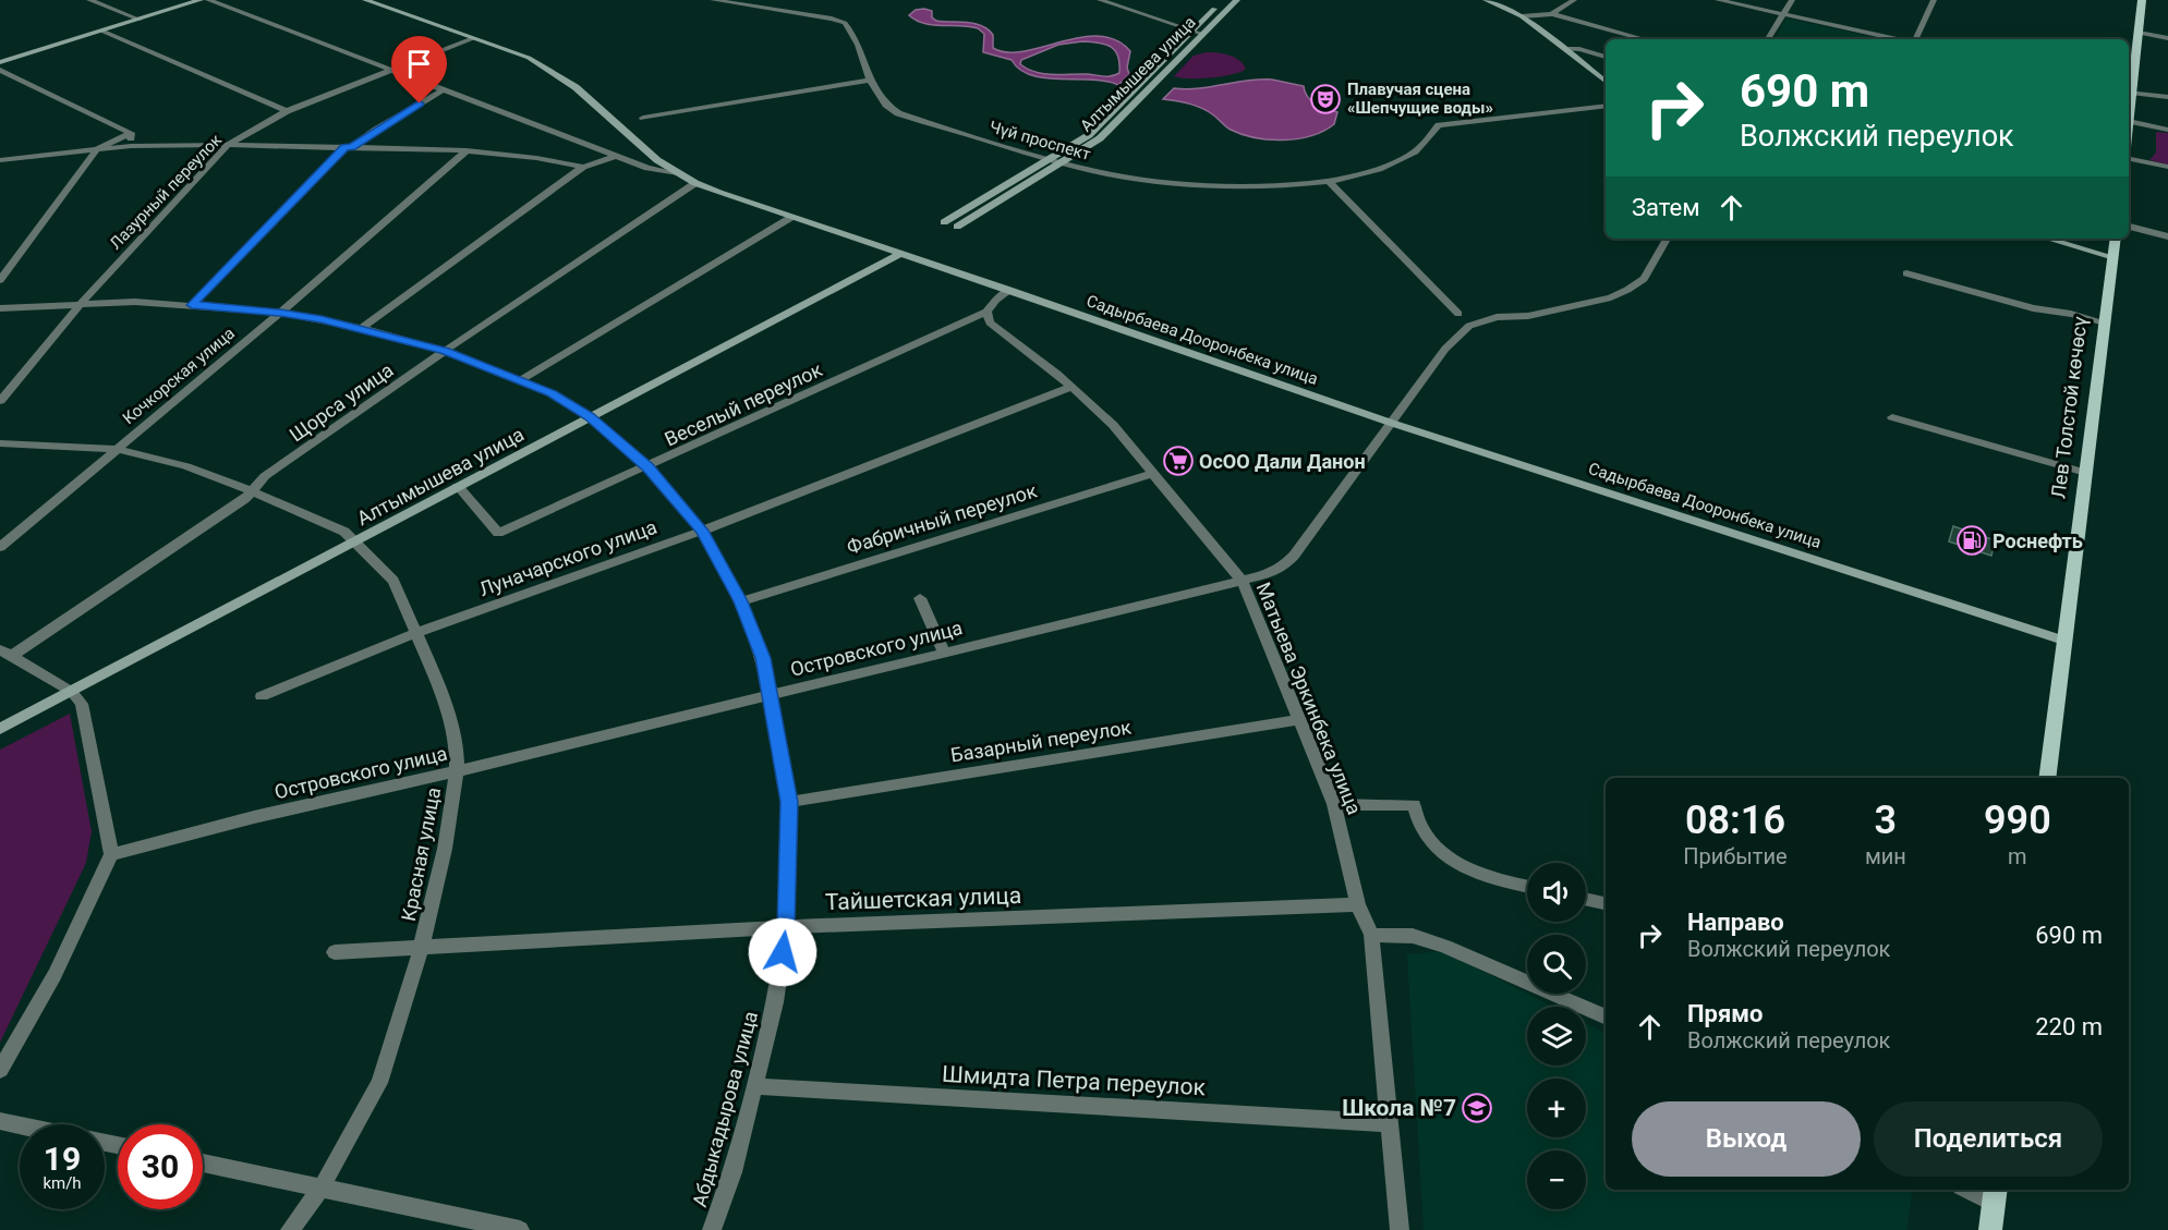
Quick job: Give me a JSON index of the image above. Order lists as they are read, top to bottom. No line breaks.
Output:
{"streets":{"main road":["Алтымышева улица","Садырбаева Дооронбека улица","Лев Толстой көчөсү"],"street":["Чүй проспект","Лазурный переулок","Кочкорская улица","Щорса улица","Веселый переулок","Фабричный переулок","Луначарского улица","Островского улица","Матыева Эркинбека улица","Базарный переулок","Красная улица","Тайшетская улица","Шмидта Петра переулок","Абдыкадырова улица"]},"crossings":[["Алтымышева улица","Чүй проспект"],["Алтымышева улица","Садырбаева Дооронбека улица"],["Алтымышева улица","Веселый переулок"],["Алтымышева улица","Красная улица"],["Алтымышева улица","Абдыкадырова улица"],["Лазурный переулок","Садырбаева Дооронбека улица"],["Лазурный переулок","Абдыкадырова улица"],["Садырбаева Дооронбека улица","Щорса улица"],["Садырбаева Дооронбека улица","Лев Толстой көчөсү"],["Садырбаева Дооронбека улица","Островского улица"],["Кочкорская улица","Красная улица"],["Кочкорская улица","Абдыкадырова улица"],["Щорса улица","Красная улица"],["Щорса улица","Абдыкадырова улица"],["Веселый переулок","Матыева Эркинбека улица"],["Веселый переулок","Абдыкадырова улица"],["Фабричный переулок","Матыева Эркинбека улица"],["Фабричный переулок","Абдыкадырова улица"],["Луначарского улица","Матыева Эркинбека улица"],["Луначарского улица","Красная улица"],["Луначарского улица","Абдыкадырова улица"],["Островского улица","Матыева Эркинбека улица"],["Островского улица","Красная улица"],["Островского улица","Абдыкадырова улица"],["Матыева Эркинбека улица","Базарный переулок"],["Матыева Эркинбека улица","Тайшетская улица"],["Матыева Эркинбека улица","Шмидта Петра переулок"],["Базарный переулок","Абдыкадырова улица"],["Красная улица","Тайшетская улица"],["Тайшетская улица","Абдыкадырова улица"],["Шмидта Петра переулок","Абдыкадырова улица"]],"places":{"theatre":["Плавучая сцена «Шепчущие воды»"],"supermarket":["ОсОО Дали Данон"],"fuel station":["Роснефть"],"school or university":["Школа №7"]},"page":{"turn":["690 m","Волжский переулок"],"then":"Затем","eta":["08:16","Прибытие","3","мин","990","m"],"map_buttons":["+","−"],"list":[{"name":"Направо","note":"Волжский переулок","value":"690 m"},{"name":"Прямо","note":"Волжский переулок","value":"220 m"}],"buttons":["Выход","Поделиться"],"speed":"19 km/h","limit":"30"}}
